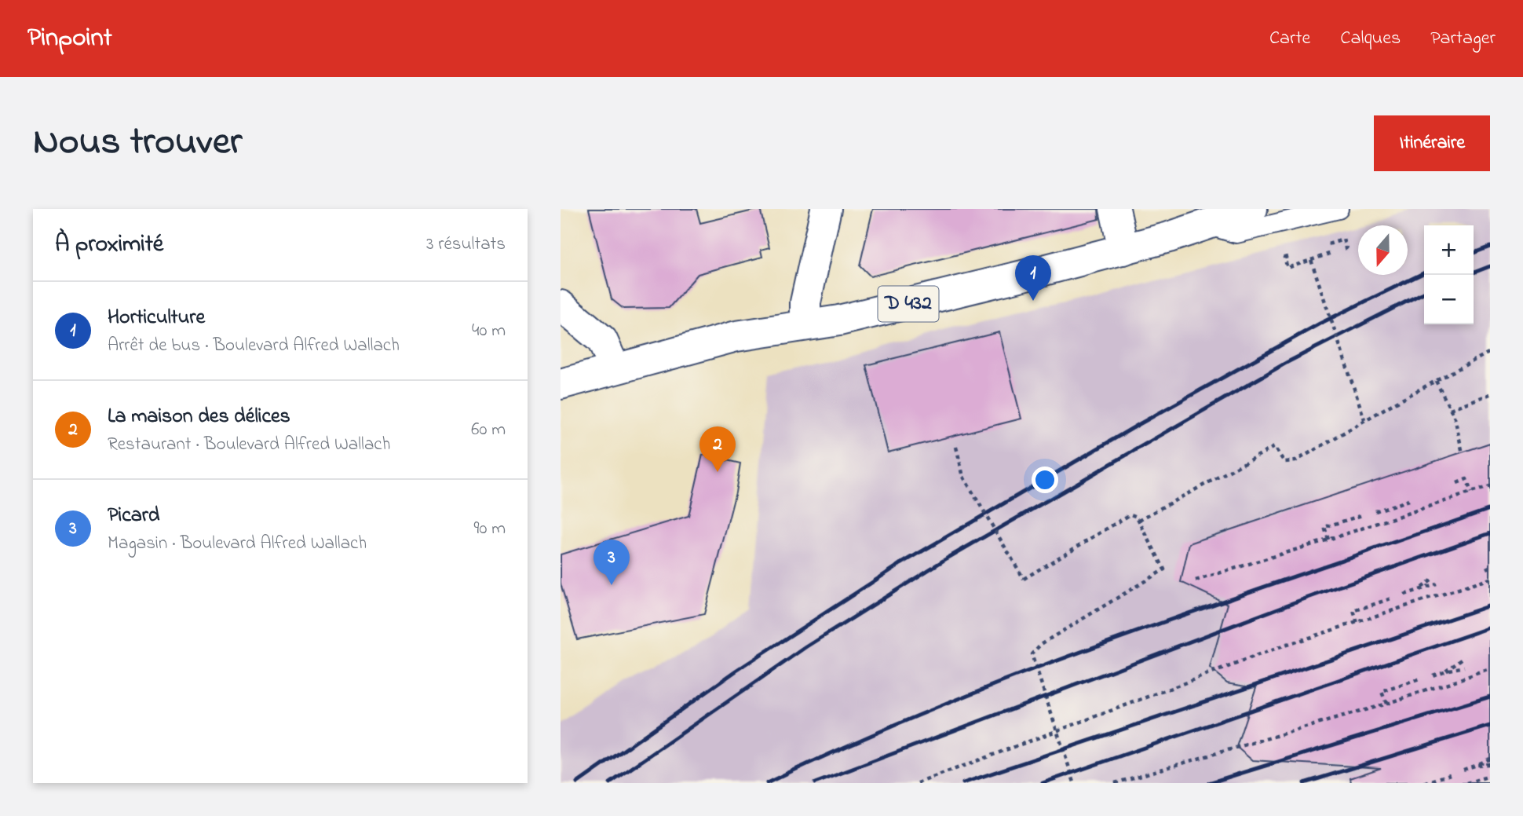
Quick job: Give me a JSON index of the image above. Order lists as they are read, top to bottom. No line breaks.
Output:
{"streets":{"main road":["D 432"]},"north":"bottom","page":{"header":"Pinpoint","nav":["Carte","Calques","Partager"],"title":"Nous trouver","buttons":"Itinéraire","heading":["À proximité","3 résultats"],"map_buttons":["+","−"],"pins":["1","2","3"],"list":[{"mark":"1","name":"Horticulture","note":"Arrêt de bus · Boulevard Alfred Wallach","value":"40 m"},{"mark":"2","name":"La maison des délices","note":"Restaurant · Boulevard Alfred Wallach","value":"60 m"},{"mark":"3","name":"Picard","note":"Magasin · Boulevard Alfred Wallach","value":"90 m"}]}}
